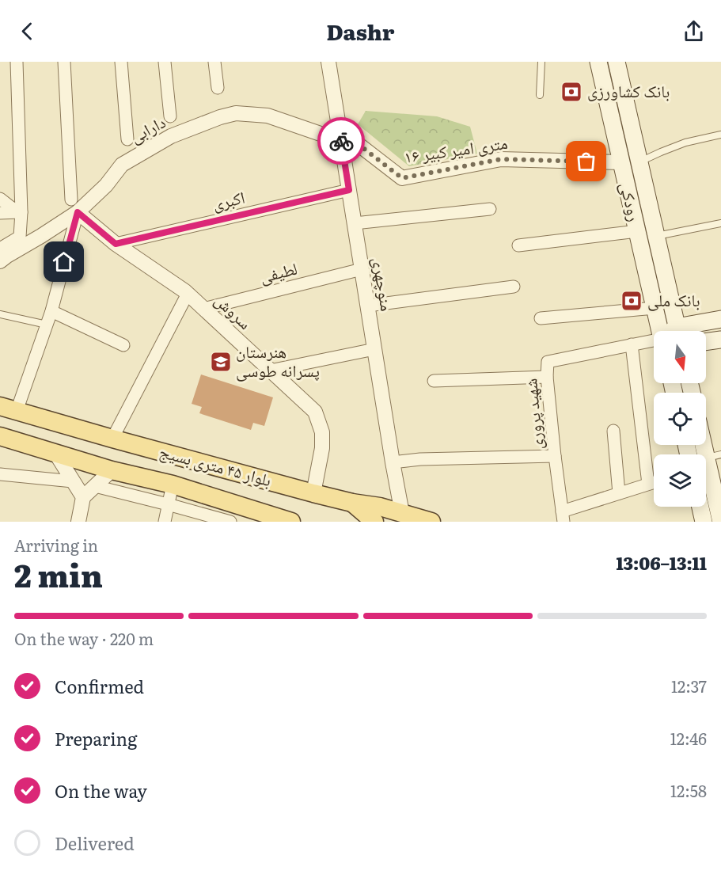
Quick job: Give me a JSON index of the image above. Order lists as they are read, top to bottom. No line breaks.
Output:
{"streets":{"main road":["رودکی","بلوار ۴۵ متری بسیج"],"street":["دارابی","۱۶ متری امیر کبیر","اکبری","لطیفی","منوچهری","سروش","شهید پروری"]},"crossings":[["دارابی","۱۶ متری امیر کبیر"],["دارابی","منوچهری"],["دارابی","سروش"],["۱۶ متری امیر کبیر","رودکی"],["۱۶ متری امیر کبیر","منوچهری"],["اکبری","منوچهری"],["اکبری","سروش"],["لطیفی","منوچهری"],["لطیفی","سروش"],["منوچهری","بلوار ۴۵ متری بسیج"],["سروش","بلوار ۴۵ متری بسیج"]],"places":{"bank":["بانک کشاورزی","بانک ملی"],"school or university":["هنرستان پسرانه طوسی"]},"north":"bottom","page":{"header":"Dashr","heading":["2 min","Arriving in","13:06–13:11"],"bar":"On the way · 220 m","list":[["Confirmed","12:37"],["Preparing","12:46"],["On the way","12:58"],"Delivered"]}}
